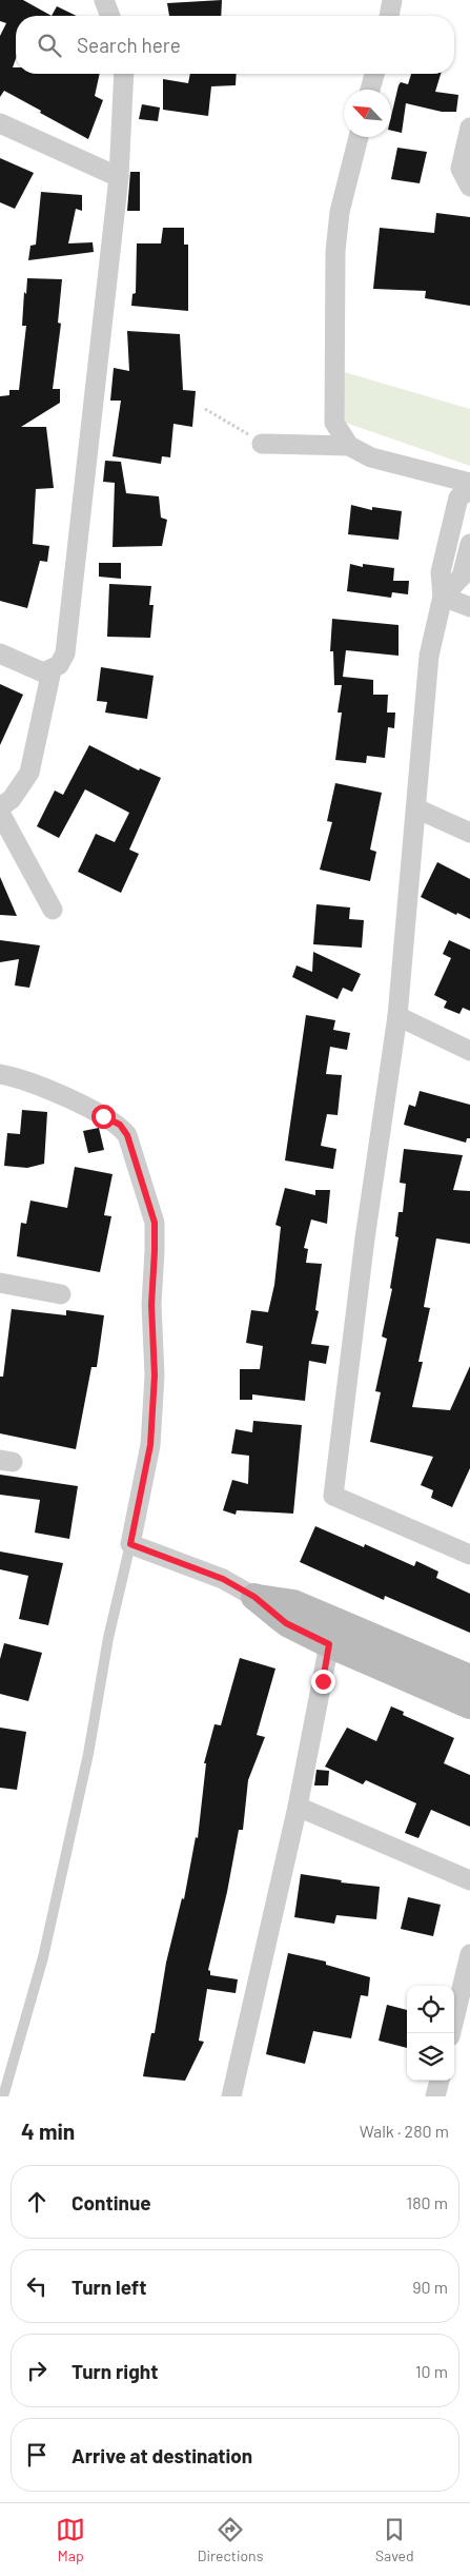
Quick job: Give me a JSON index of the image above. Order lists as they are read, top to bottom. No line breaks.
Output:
{"north":"top left","page":{"search":"Search here","heading":["4 min","Walk · 280 m"],"list":[["Continue","180 m"],["Turn left","90 m"],["Turn right","10 m"],"Arrive at destination"],"nav":["Map","Directions","Saved"]}}
